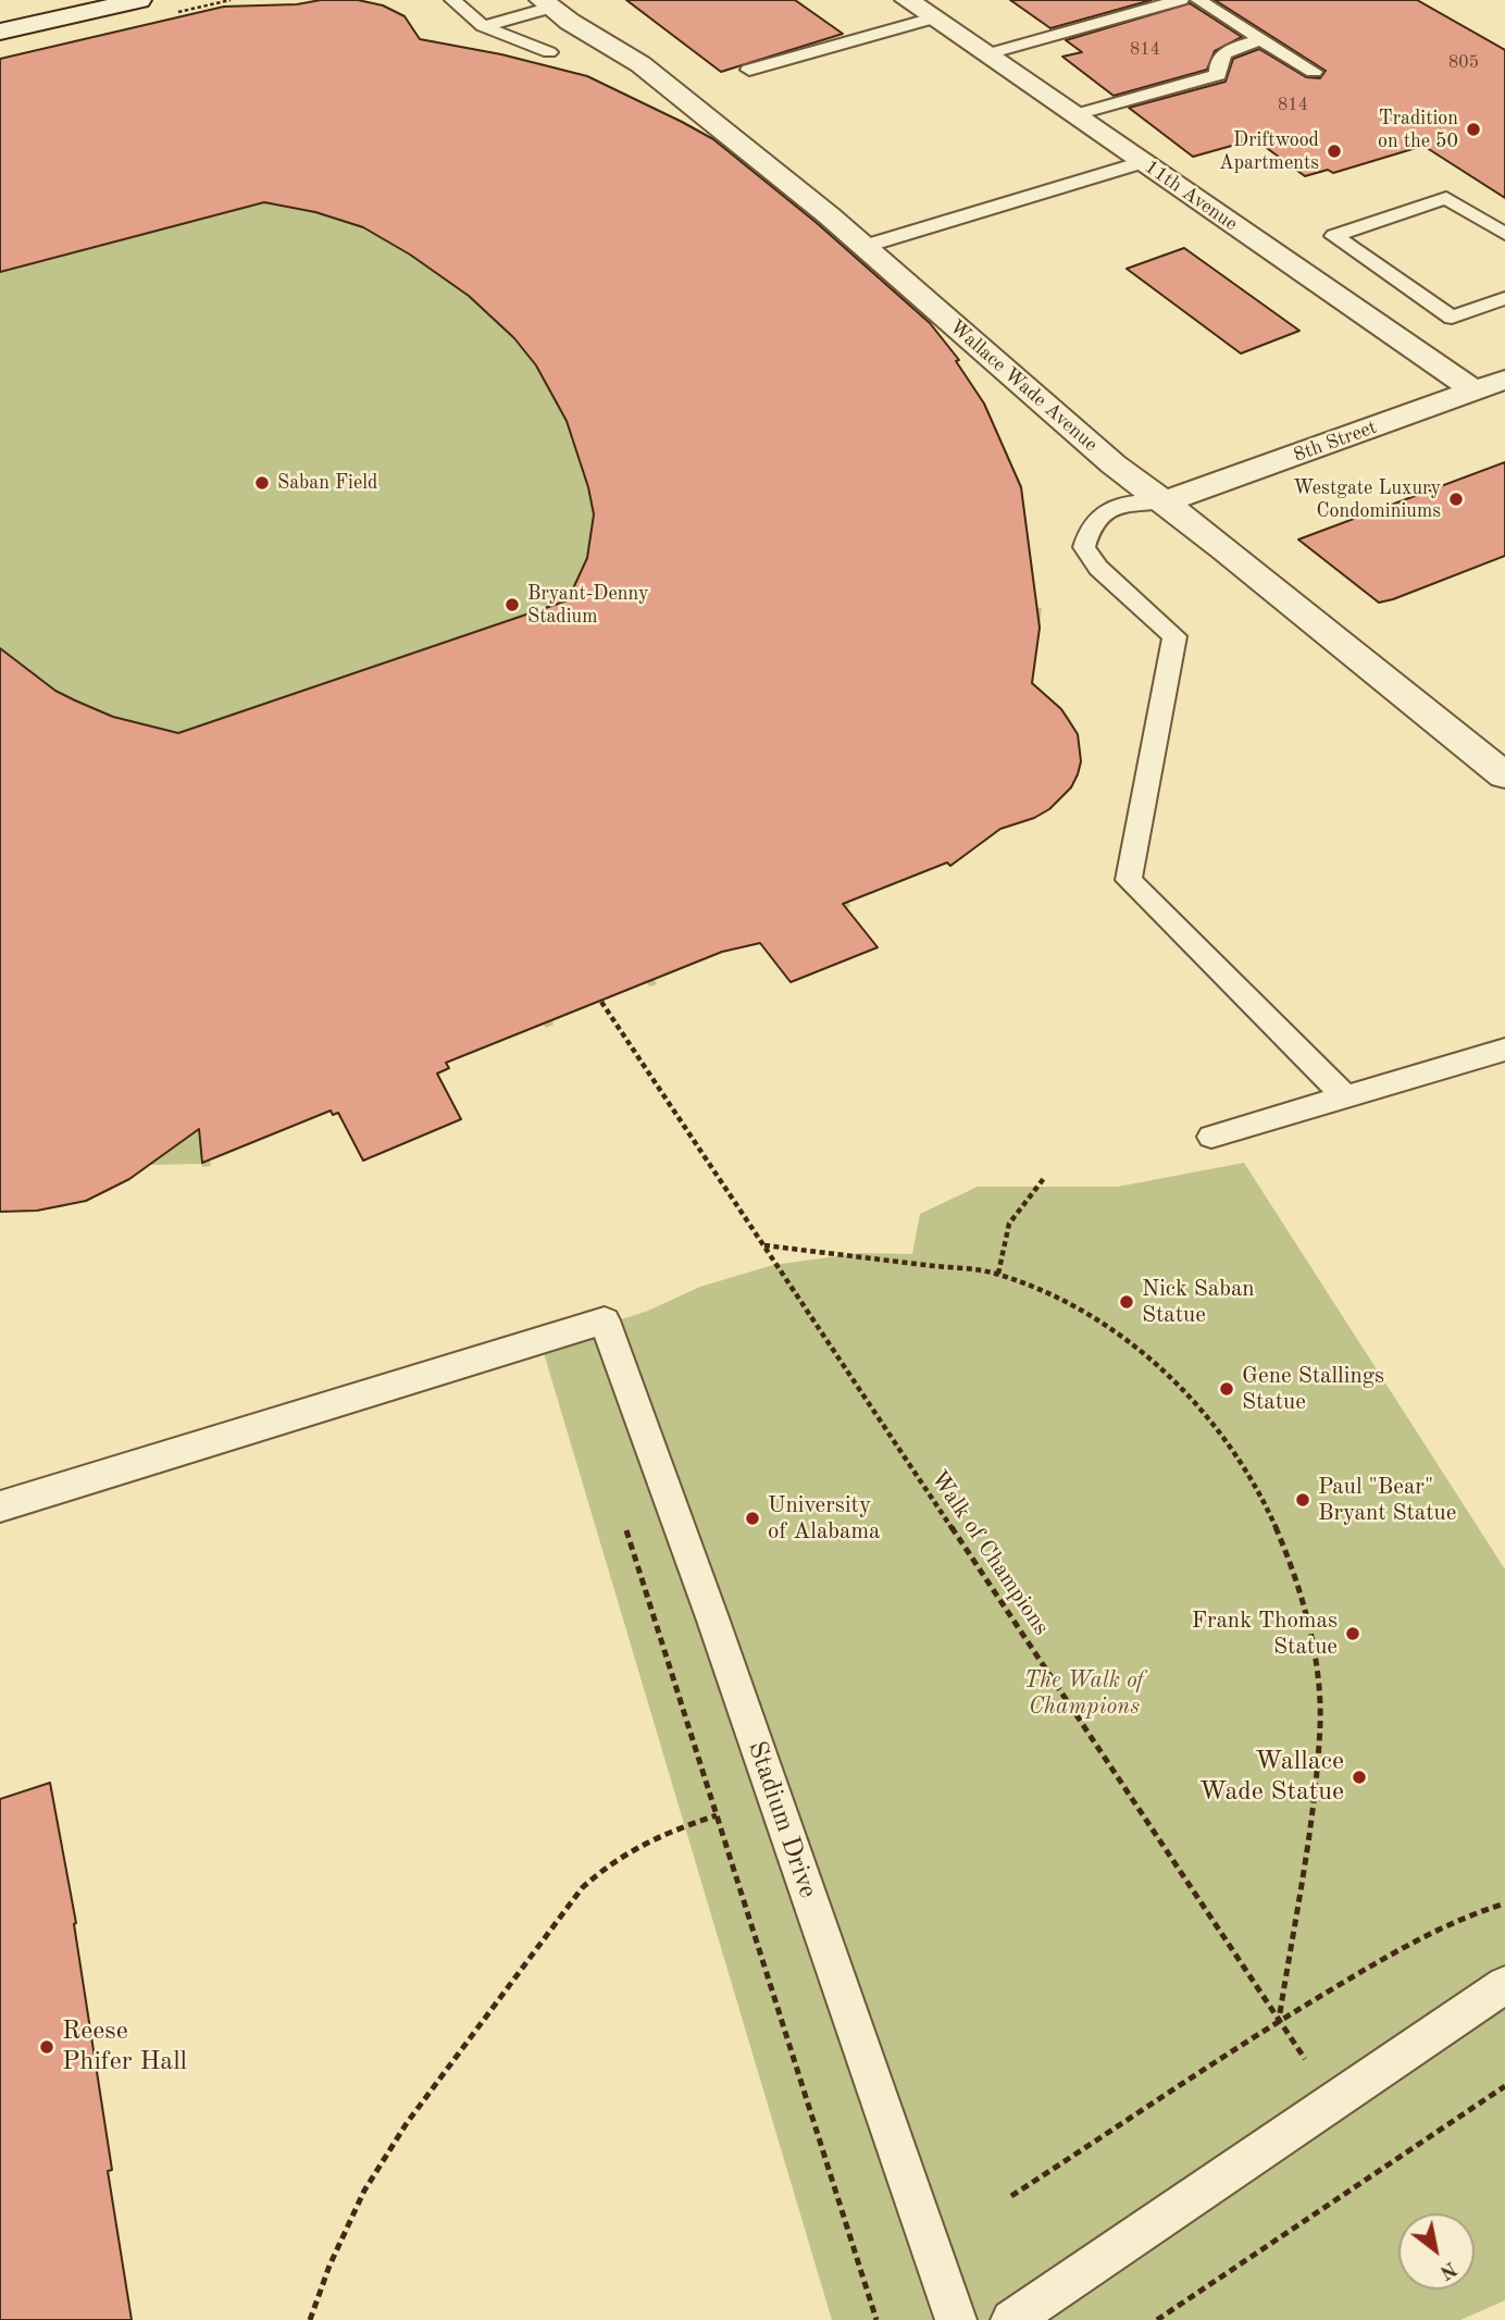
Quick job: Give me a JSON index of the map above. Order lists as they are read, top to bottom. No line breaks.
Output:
{"streets":{"street":["11th Avenue","Wallace Wade Avenue","8th Street"],"lane":["Stadium Drive"],"path":["Walk of Champions"]},"crossings":[["11th Avenue","8th Street"],["Wallace Wade Avenue","8th Street"]],"parks":["The Walk of Champions"],"places":["Tradition on the 50","Driftwood Apartments","Saban Field","Westgate Luxury Condominiums","Bryant-Denny Stadium","Nick Saban Statue","Gene Stallings Statue","Paul \"Bear\" Bryant Statue","University of Alabama","Frank Thomas Statue","Wallace Wade Statue","Reese Phifer Hall"],"house_numbers":["814","805","814"],"north":"bottom right"}
